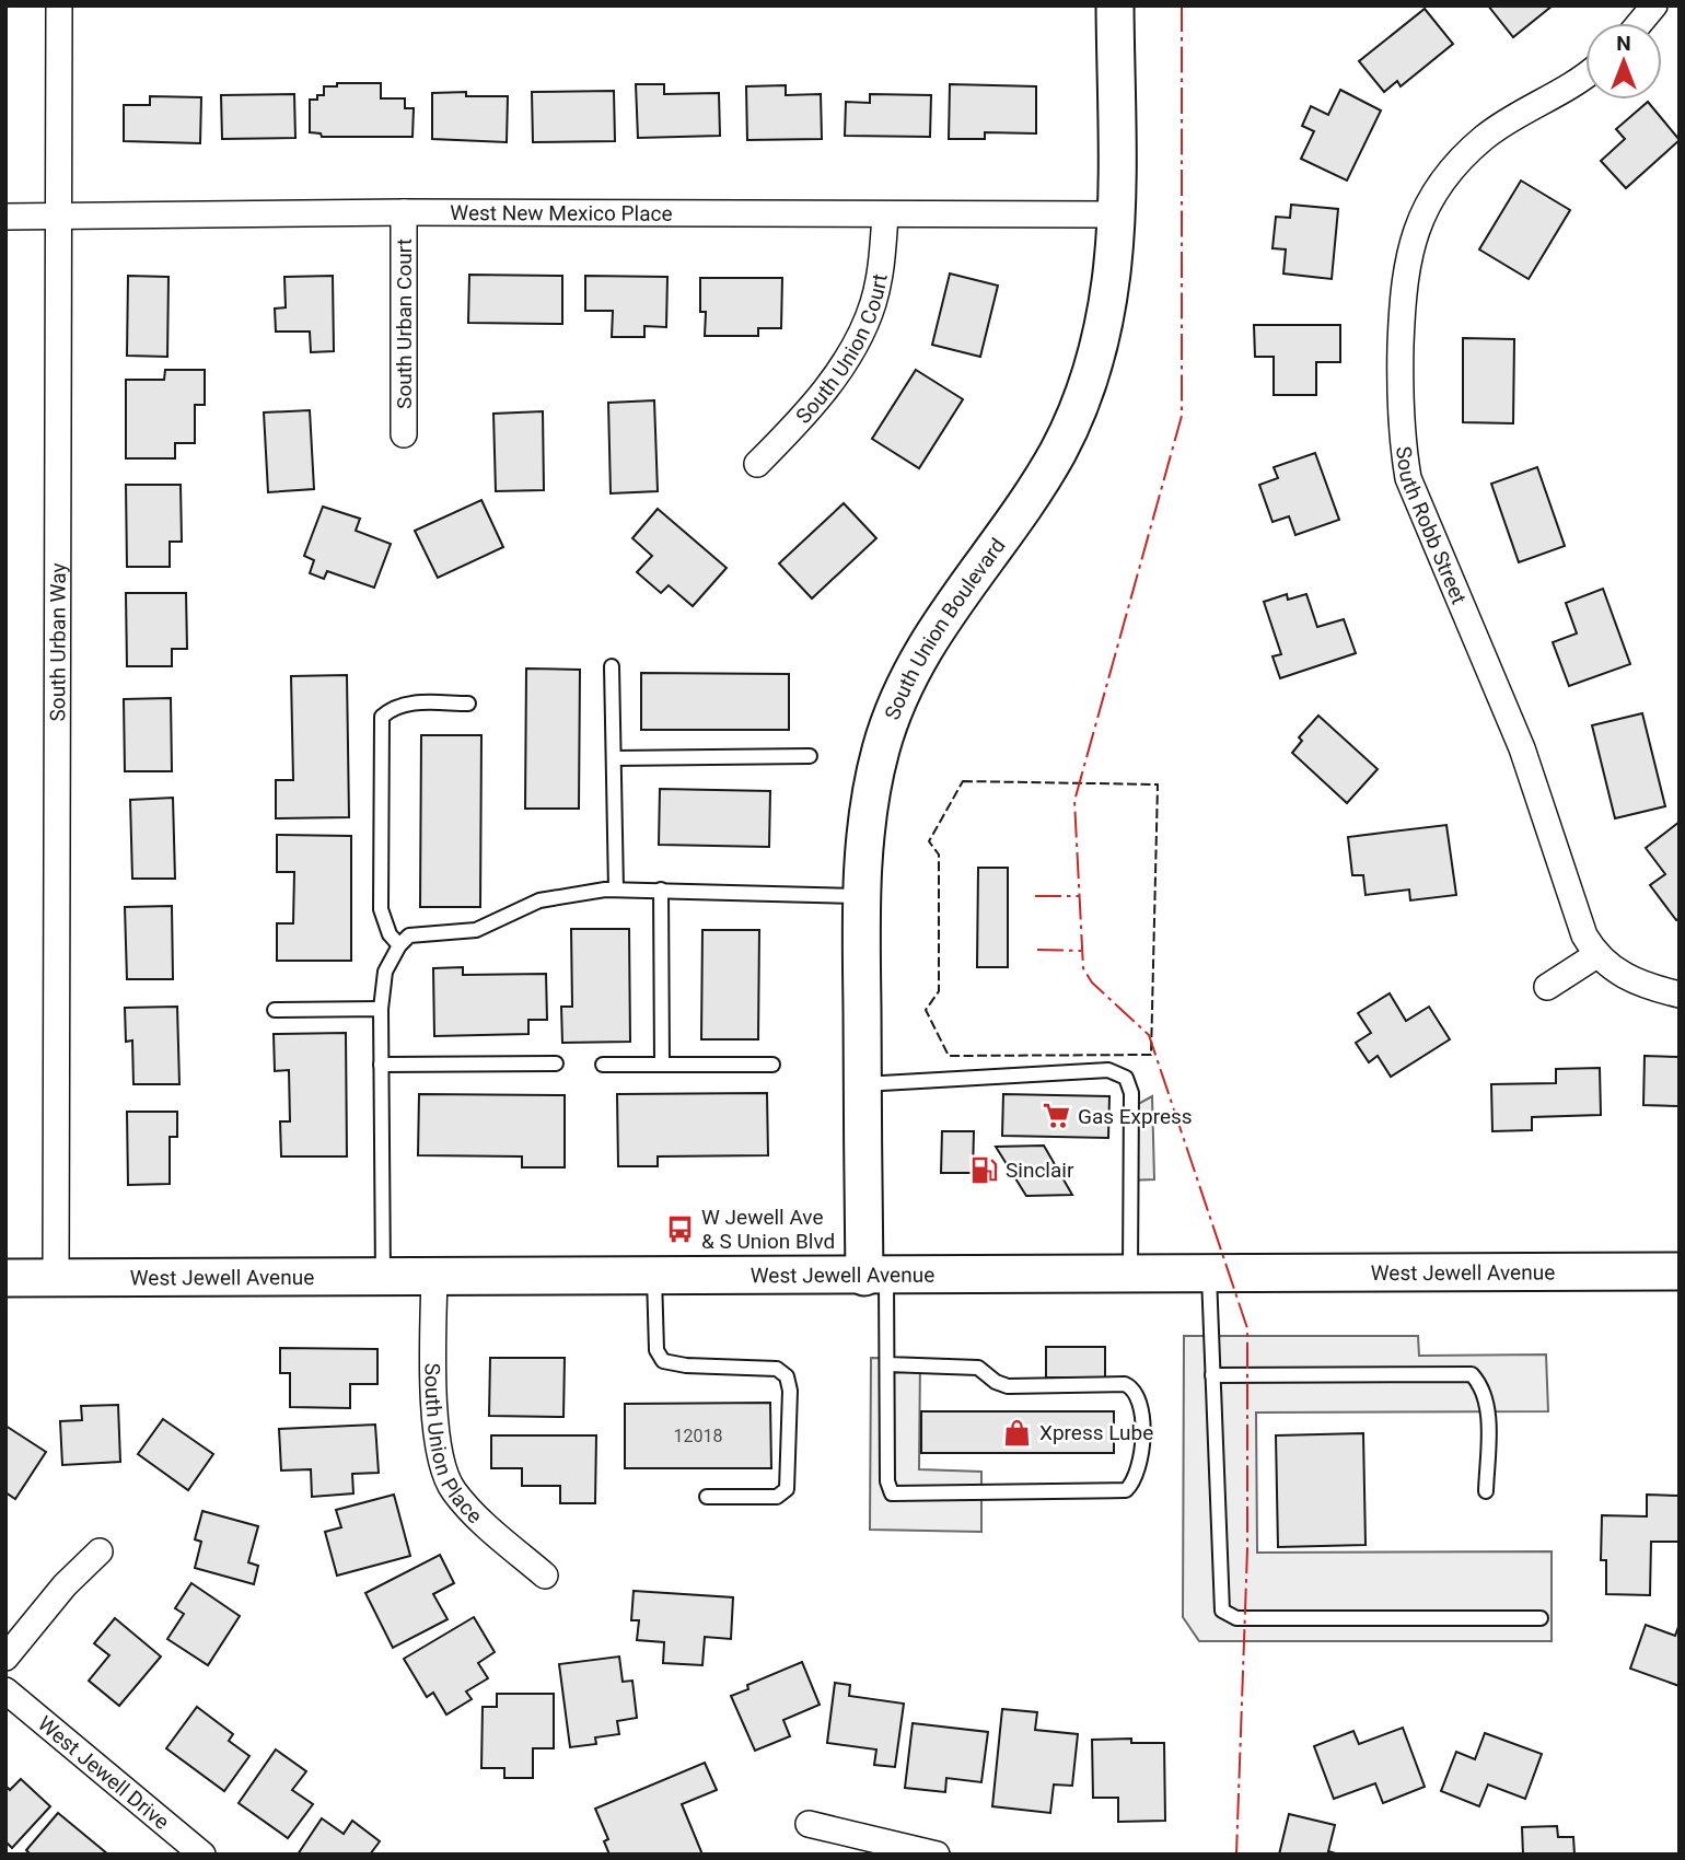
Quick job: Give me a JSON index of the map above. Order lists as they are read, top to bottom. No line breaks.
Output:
{"streets":{"main road":["South Union Boulevard","West Jewell Avenue"],"street":["West New Mexico Place","South Urban Court","South Union Court","South Robb Street","South Urban Way","South Union Place","West Jewell Drive"]},"crossings":[["West New Mexico Place","South Urban Court"],["West New Mexico Place","South Union Court"],["West New Mexico Place","South Union Boulevard"],["West New Mexico Place","South Urban Way"],["South Union Boulevard","West Jewell Avenue"],["South Urban Way","West Jewell Avenue"],["West Jewell Avenue","South Union Place"]],"places":{"supermarket":["Gas Express"],"fuel station":["Sinclair"],"bus stop":["W Jewell Ave & S Union Blvd"],"shop":["Xpress Lube"]},"house_numbers":["12018"],"north":"top"}
